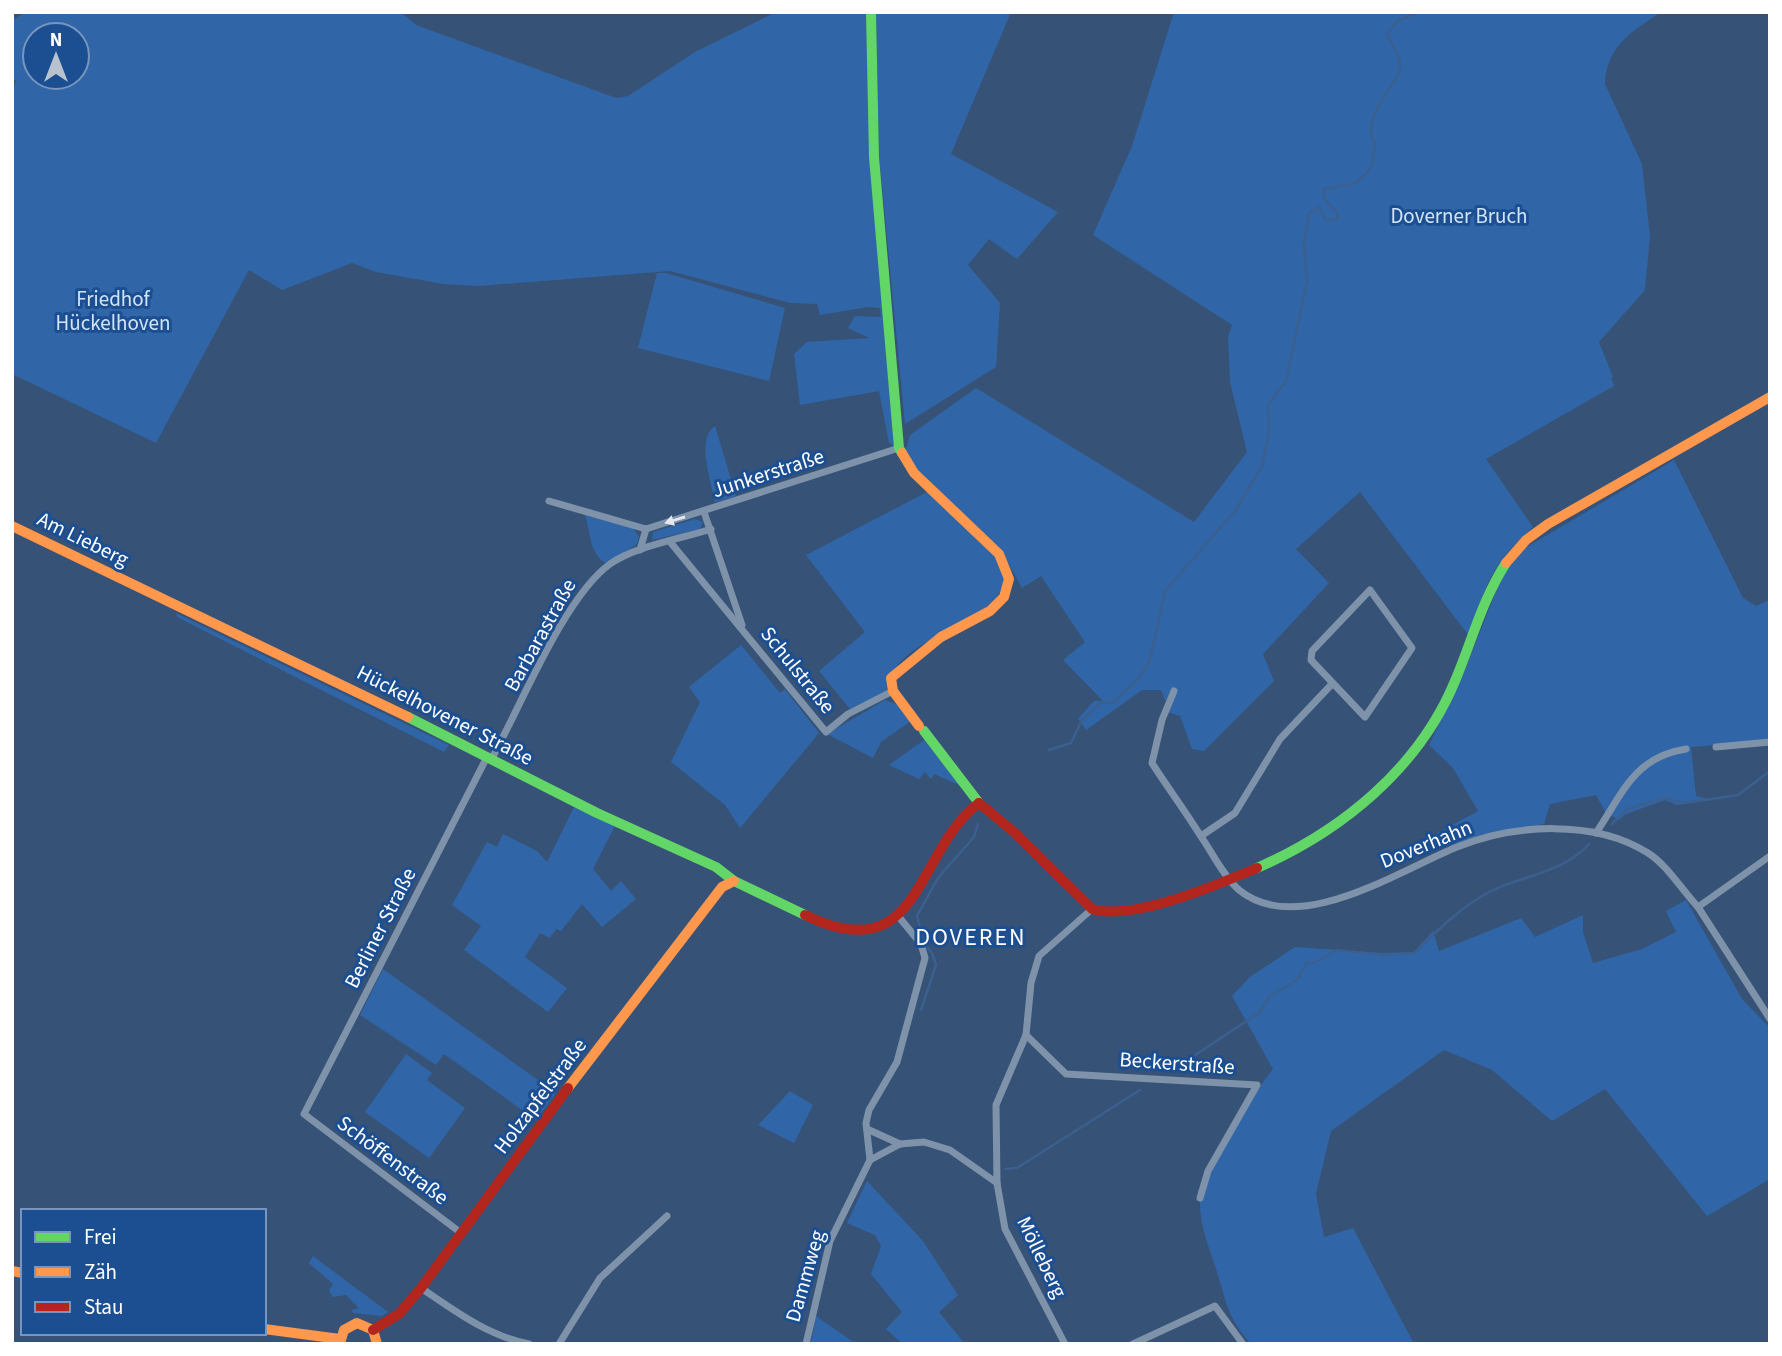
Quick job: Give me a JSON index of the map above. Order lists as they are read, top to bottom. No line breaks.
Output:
{"streets":{"street":["Junkerstraße","Am Lieberg","Barbarastraße","Schulstraße","Hückelhovener Straße","Doverhahn","Berliner Straße","Beckerstraße","Holzapfelstraße","Schöffenstraße","Mölleberg","Dammweg"]},"crossings":[["Junkerstraße","Schulstraße"],["Am Lieberg","Hückelhovener Straße"],["Barbarastraße","Schulstraße"],["Barbarastraße","Hückelhovener Straße"],["Barbarastraße","Berliner Straße"],["Hückelhovener Straße","Berliner Straße"],["Hückelhovener Straße","Holzapfelstraße"],["Berliner Straße","Schöffenstraße"],["Beckerstraße","Mölleberg"],["Holzapfelstraße","Schöffenstraße"]],"districts":["DOVEREN"],"parks":["Doverner Bruch","Friedhof Hückelhoven"],"legend":["Frei","Zäh","Stau"],"north":"top"}
